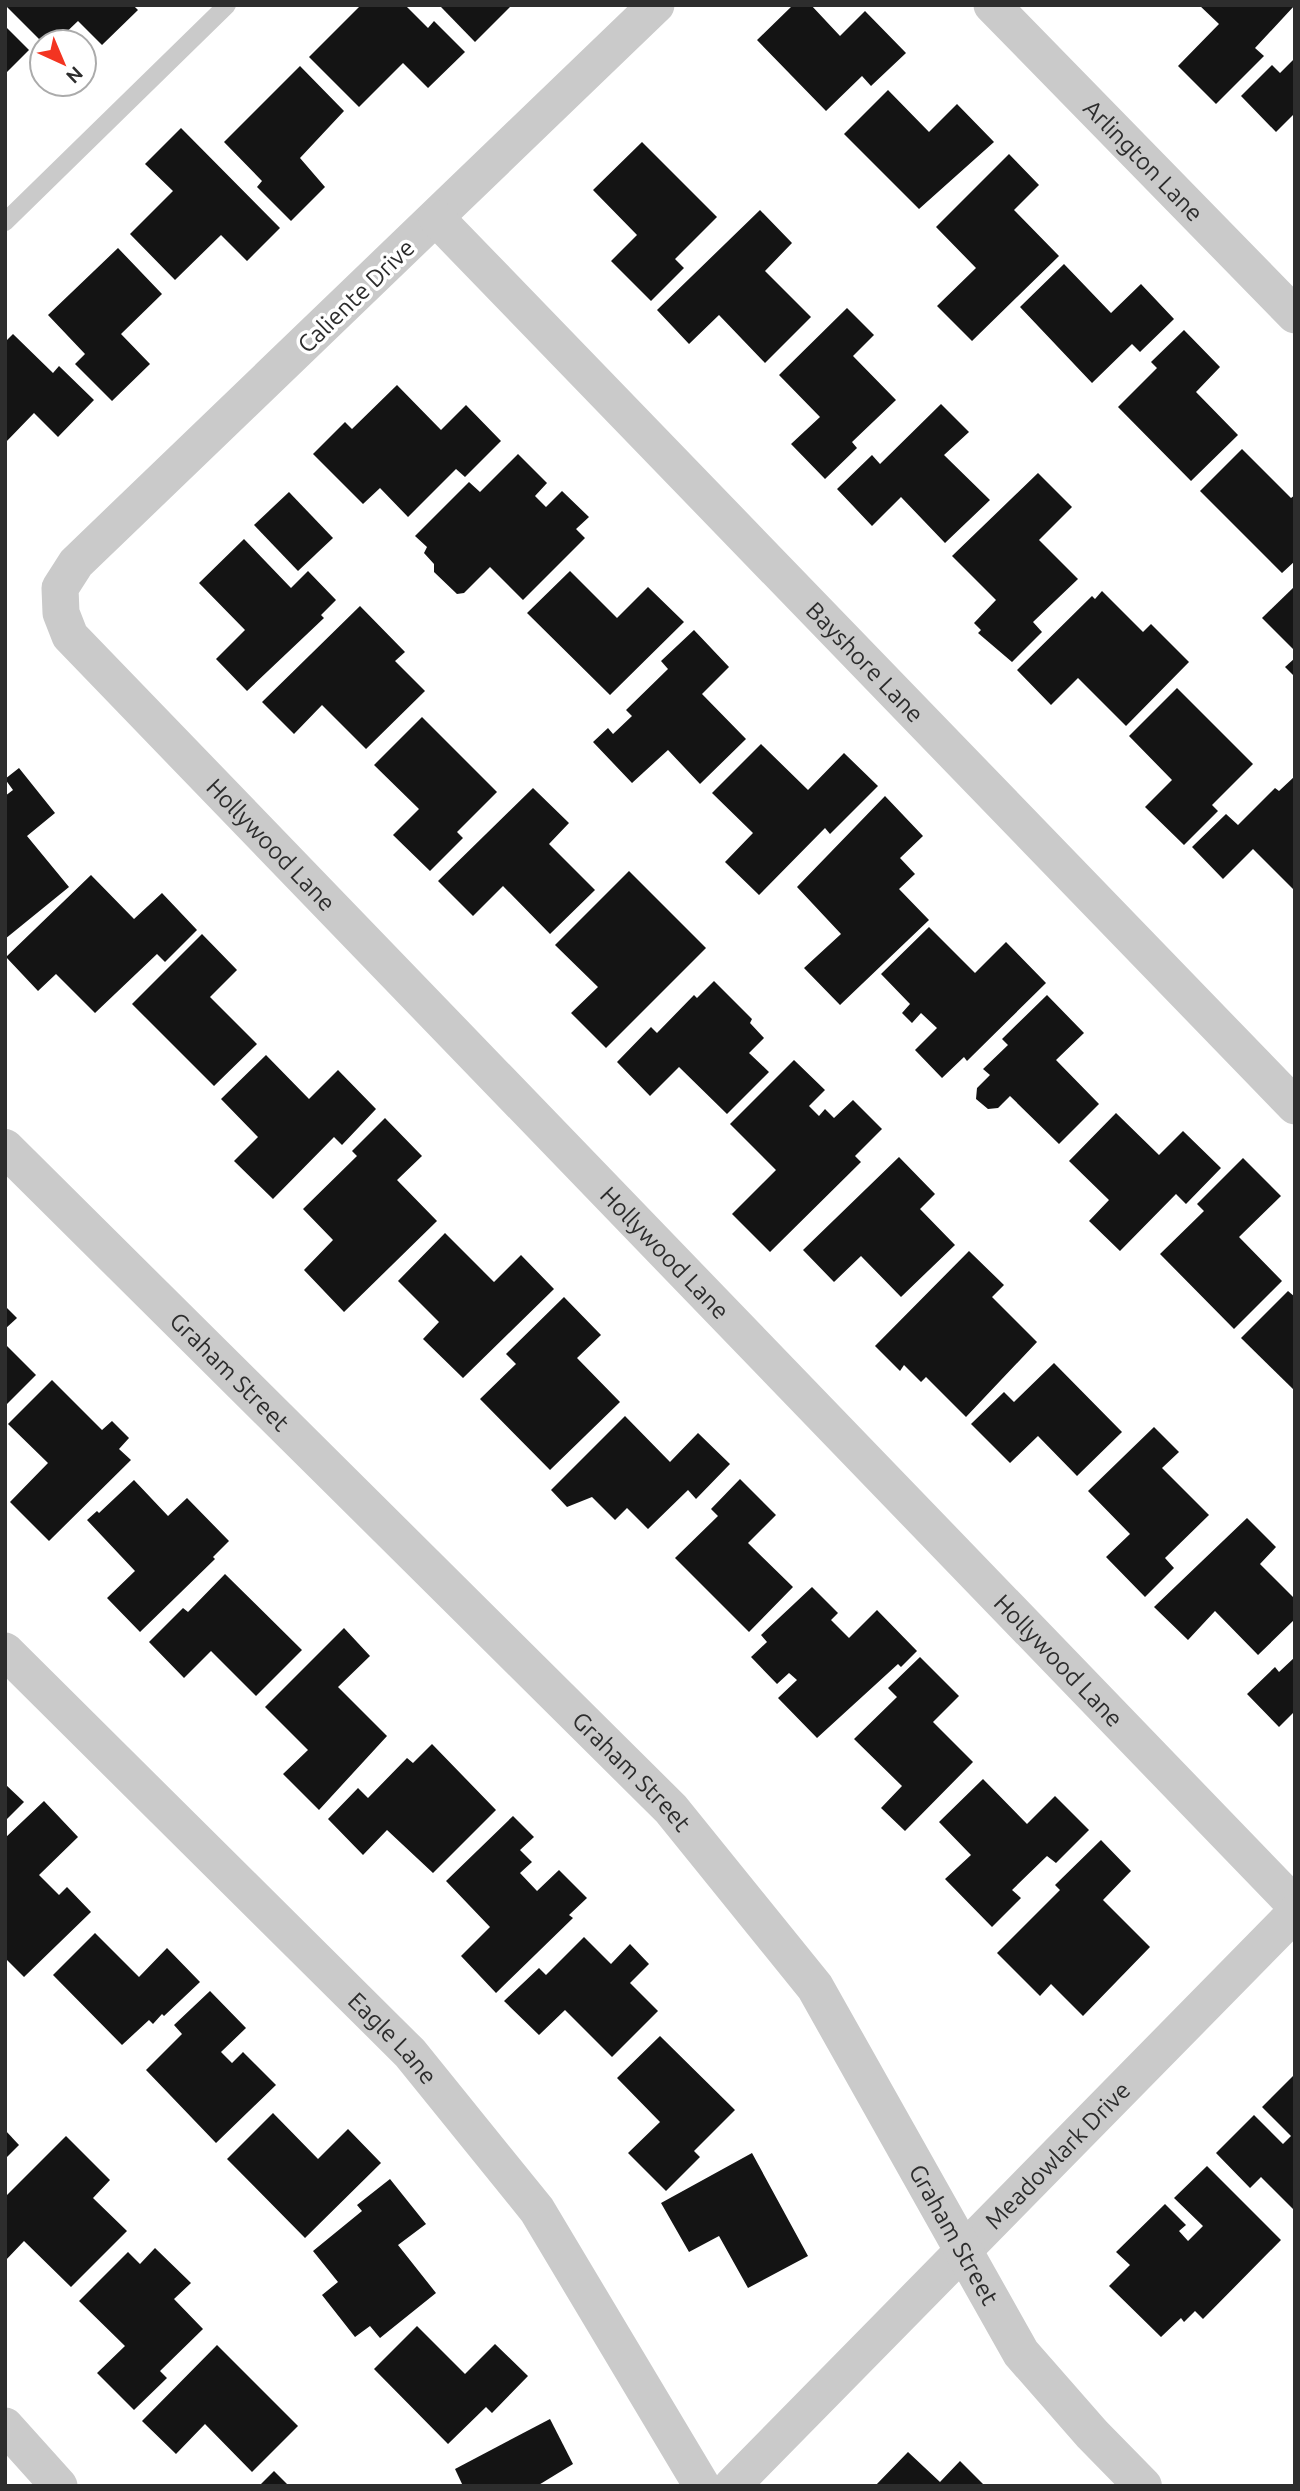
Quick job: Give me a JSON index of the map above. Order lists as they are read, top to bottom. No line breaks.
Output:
{"streets":{"street":["Arlington Lane","Caliente Drive","Bayshore Lane","Hollywood Lane","Graham Street","Eagle Lane","Meadowlark Drive"]},"crossings":[["Caliente Drive","Bayshore Lane"],["Caliente Drive","Hollywood Lane"],["Graham Street","Meadowlark Drive"]],"north":"bottom right"}
